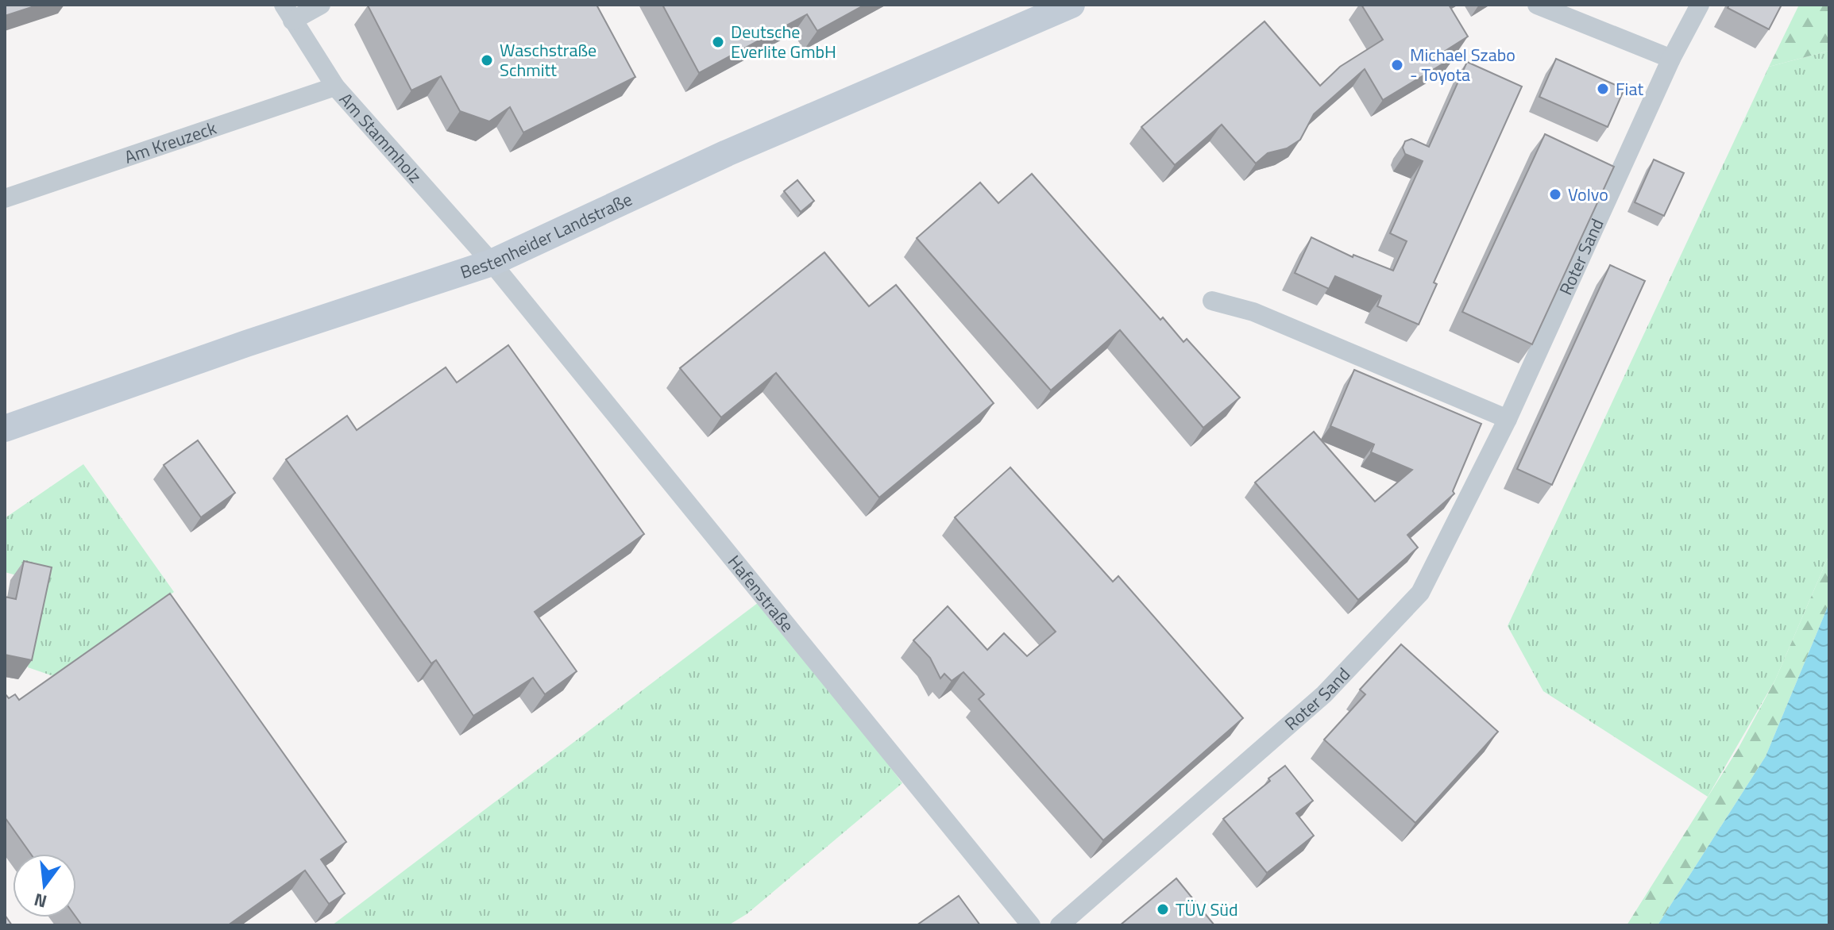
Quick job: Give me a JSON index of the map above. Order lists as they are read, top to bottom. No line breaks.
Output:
{"streets":{"main road":["Bestenheider Landstraße"],"street":["Am Stammholz","Am Kreuzeck","Roter Sand","Hafenstraße"]},"crossings":[["Am Stammholz","Am Kreuzeck"],["Am Stammholz","Bestenheider Landstraße"],["Am Stammholz","Hafenstraße"],["Bestenheider Landstraße","Hafenstraße"]],"places":["Deutsche Everlite GmbH","Waschstraße Schmitt","Michael Szabo - Toyota","Fiat","Volvo","TÜV Süd"],"north":"bottom"}
